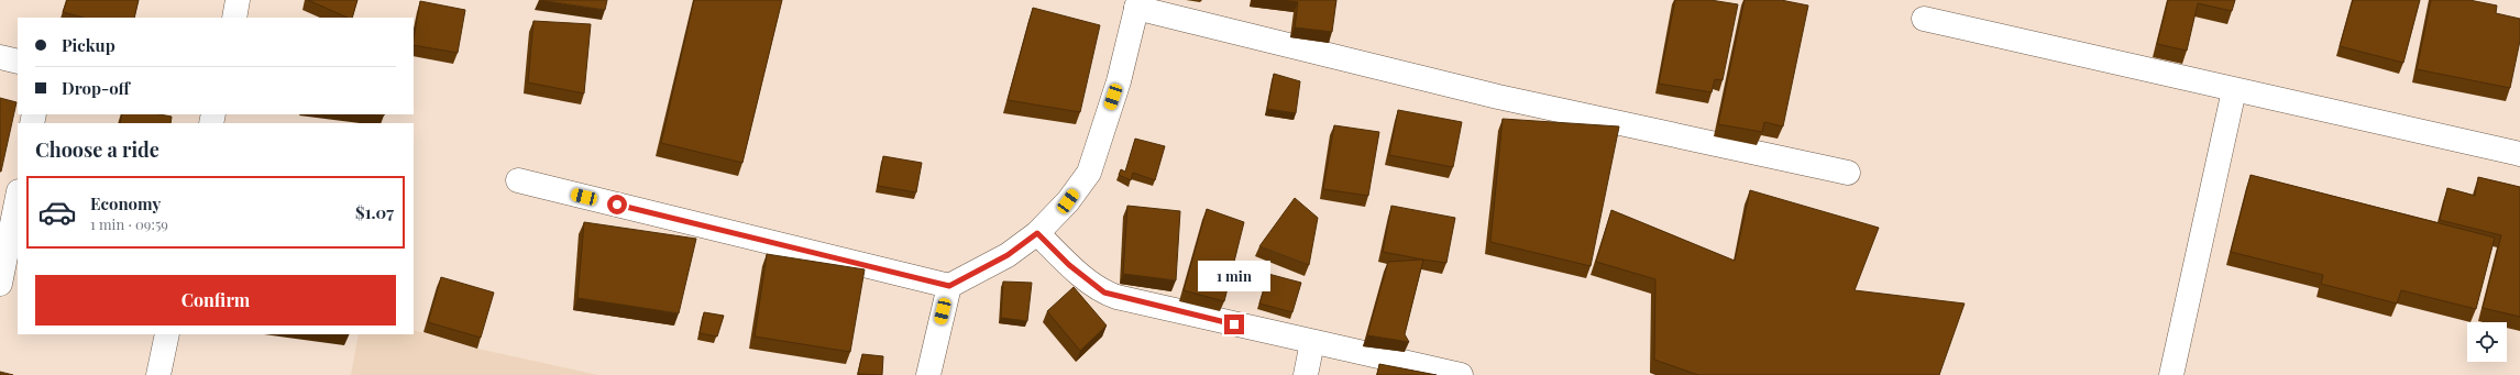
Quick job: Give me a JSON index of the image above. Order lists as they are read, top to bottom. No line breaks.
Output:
{"page":{"banner":["Pickup","Drop-off"],"heading":"Choose a ride","list":[{"name":"Economy","note":"1 min · 09:59","value":"$1.07"}],"bubble":"1 min","buttons":"Confirm"}}
